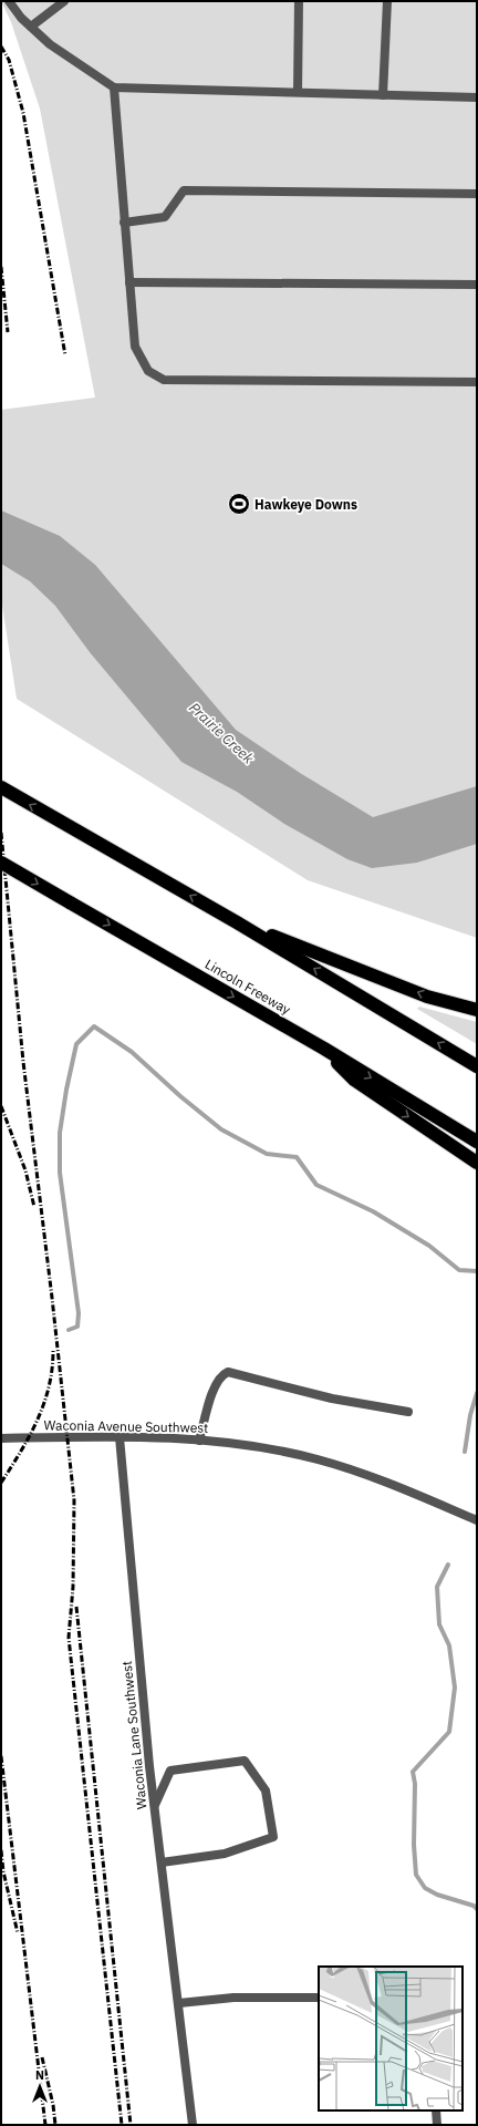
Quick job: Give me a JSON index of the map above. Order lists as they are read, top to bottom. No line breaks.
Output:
{"streets":{"highway":["Lincoln Freeway"],"street":["Waconia Avenue Southwest","Waconia Lane Southwest"]},"crossings":[["Waconia Avenue Southwest","Waconia Lane Southwest"]],"water":["Prairie Creek"],"places":{"sports":["Hawkeye Downs"]},"north":"top"}
